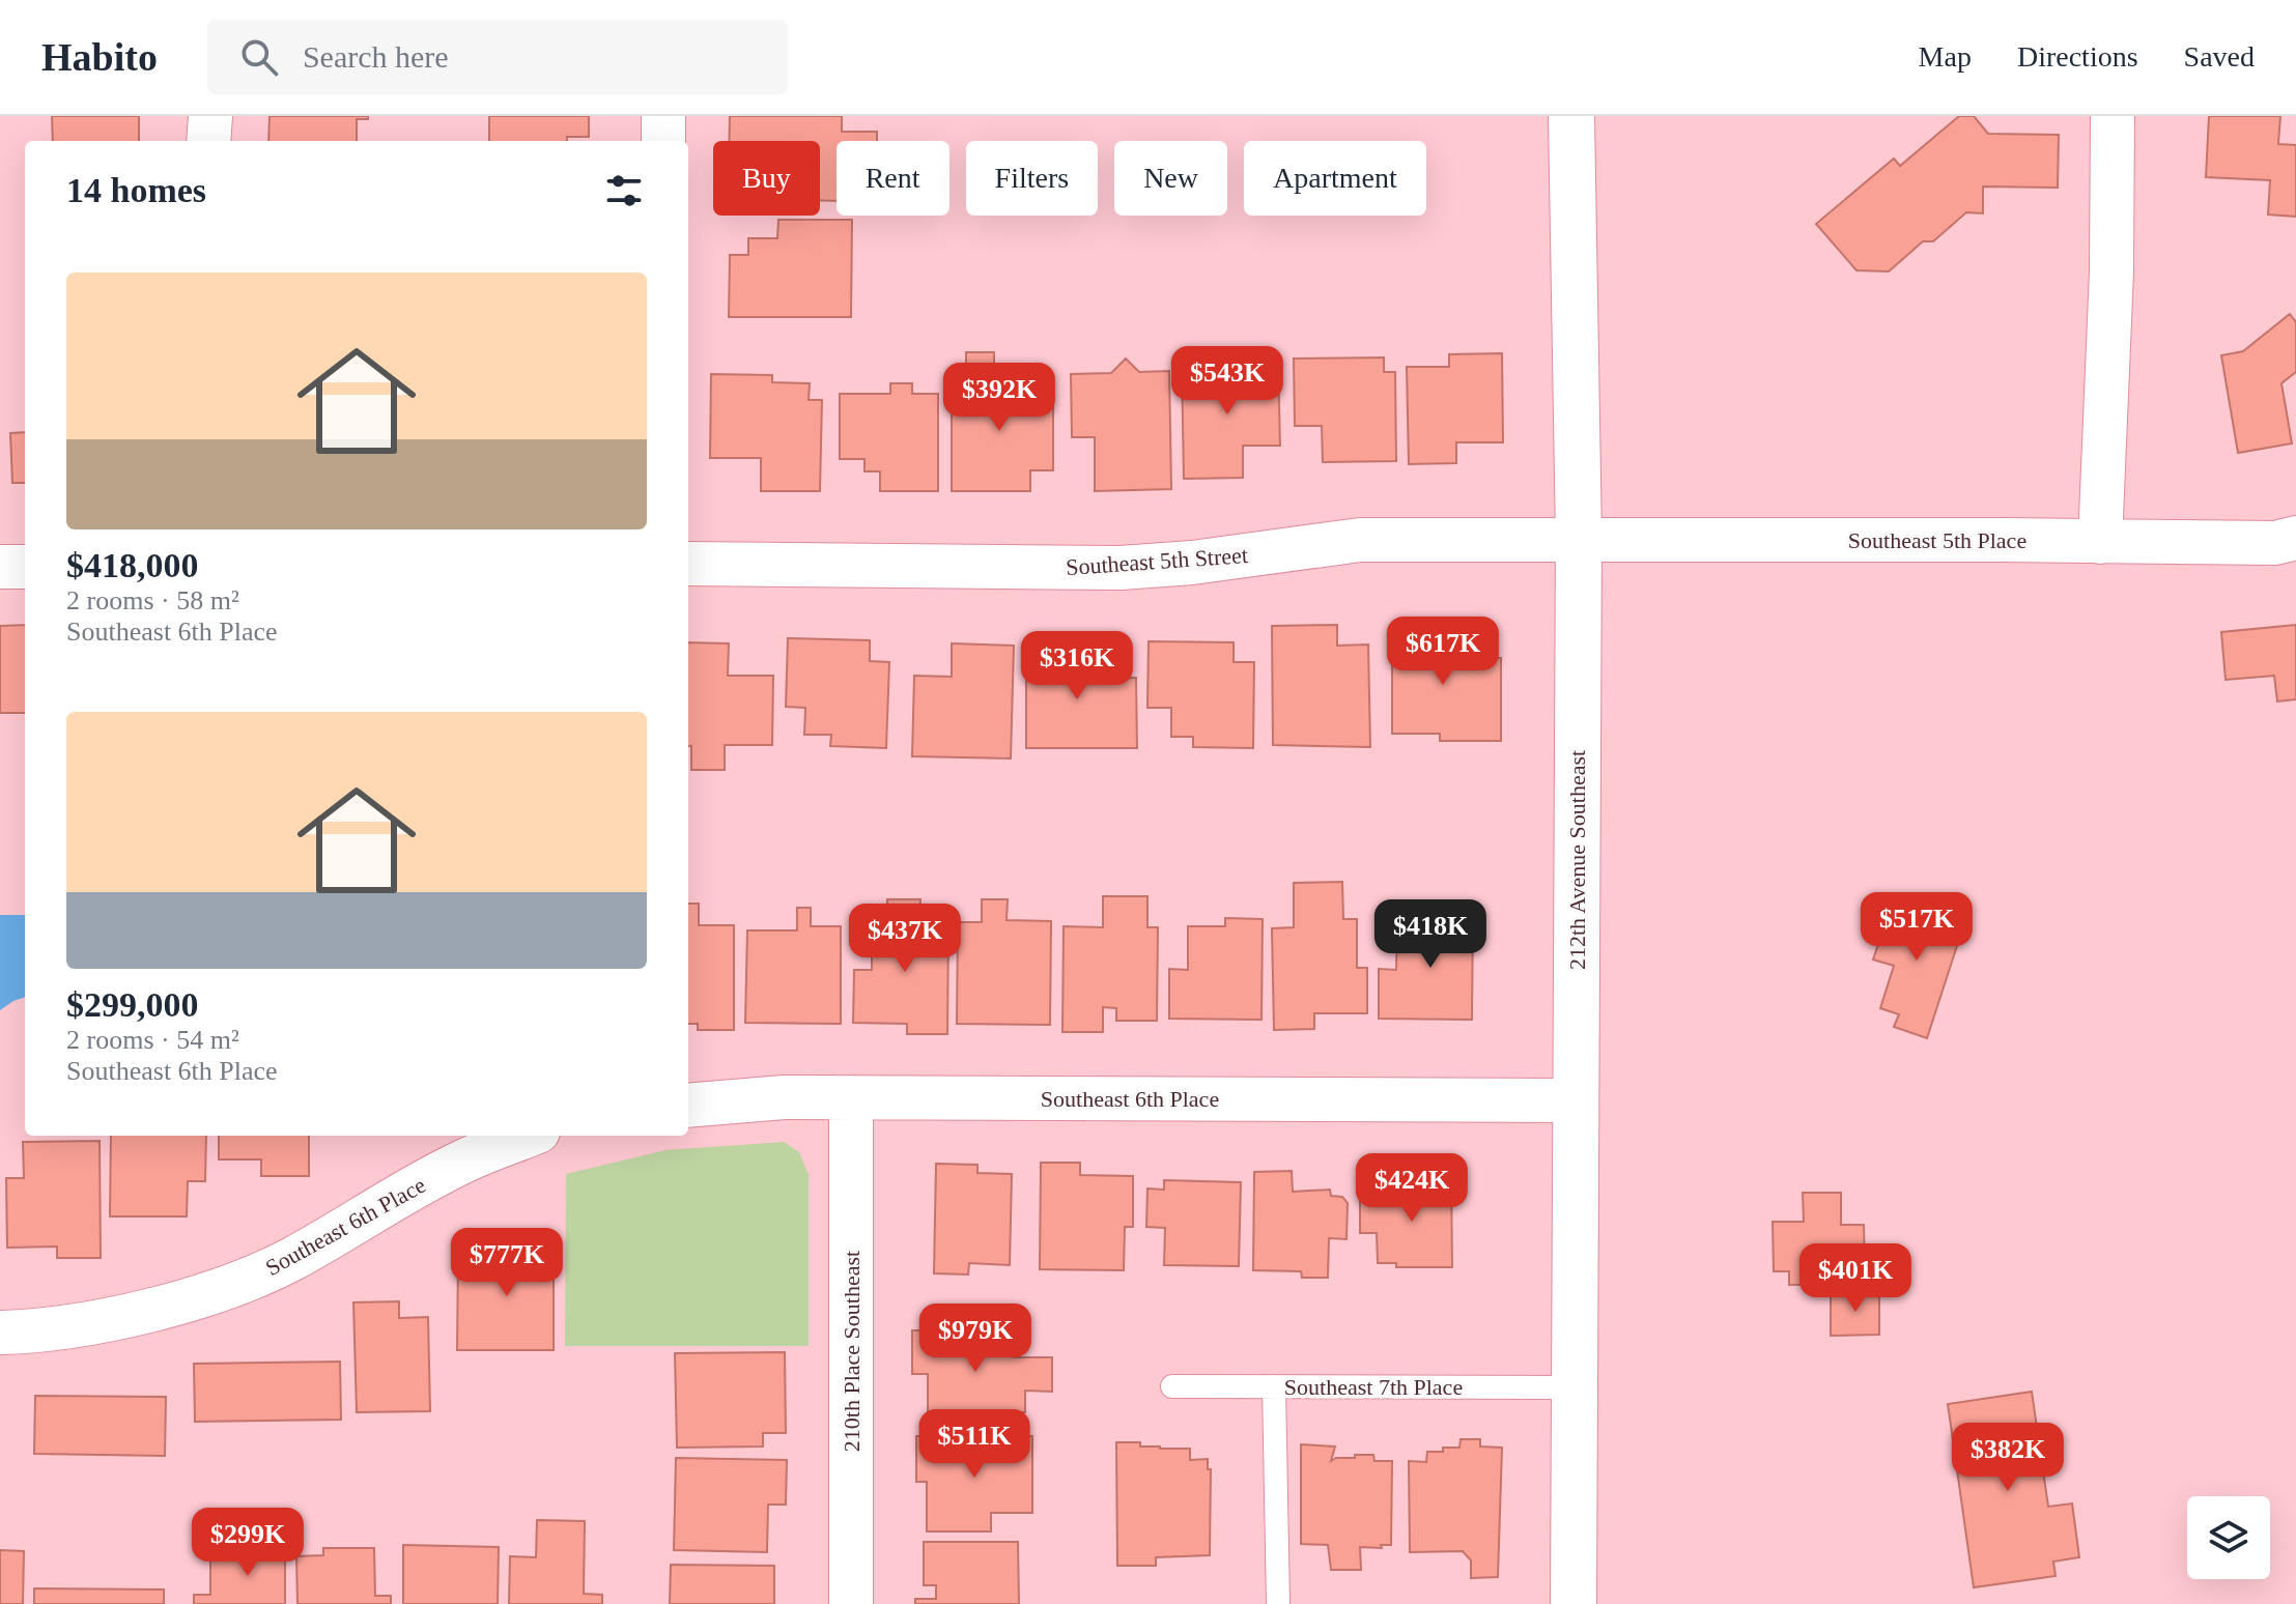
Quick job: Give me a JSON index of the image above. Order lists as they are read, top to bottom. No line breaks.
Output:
{"streets":{"street":["Southeast 5th Place","Southeast 5th Street","212th Avenue Southeast","Southeast 6th Place","210th Place Southeast"],"lane":["Southeast 7th Place"]},"crossings":[["Southeast 5th Place","Southeast 5th Street"],["Southeast 5th Place","212th Avenue Southeast"],["Southeast 5th Street","212th Avenue Southeast"],["212th Avenue Southeast","Southeast 6th Place"],["212th Avenue Southeast","Southeast 7th Place"],["Southeast 6th Place","210th Place Southeast"]],"page":{"header":"Habito","search":"Search here","nav":["Map","Directions","Saved"],"chip":["Buy","Rent","Filters","New","Apartment"],"heading":"14 homes","list":[{"name":"$418,000","note":"2 rooms · 58 m² · Southeast 6th Place"},{"name":"$299,000","note":"2 rooms · 54 m² · Southeast 6th Place"}],"price":["$543K","$392K","$617K","$316K","$517K","$418K","$437K","$424K","$777K","$401K","$979K","$511K","$382K","$299K"]}}
